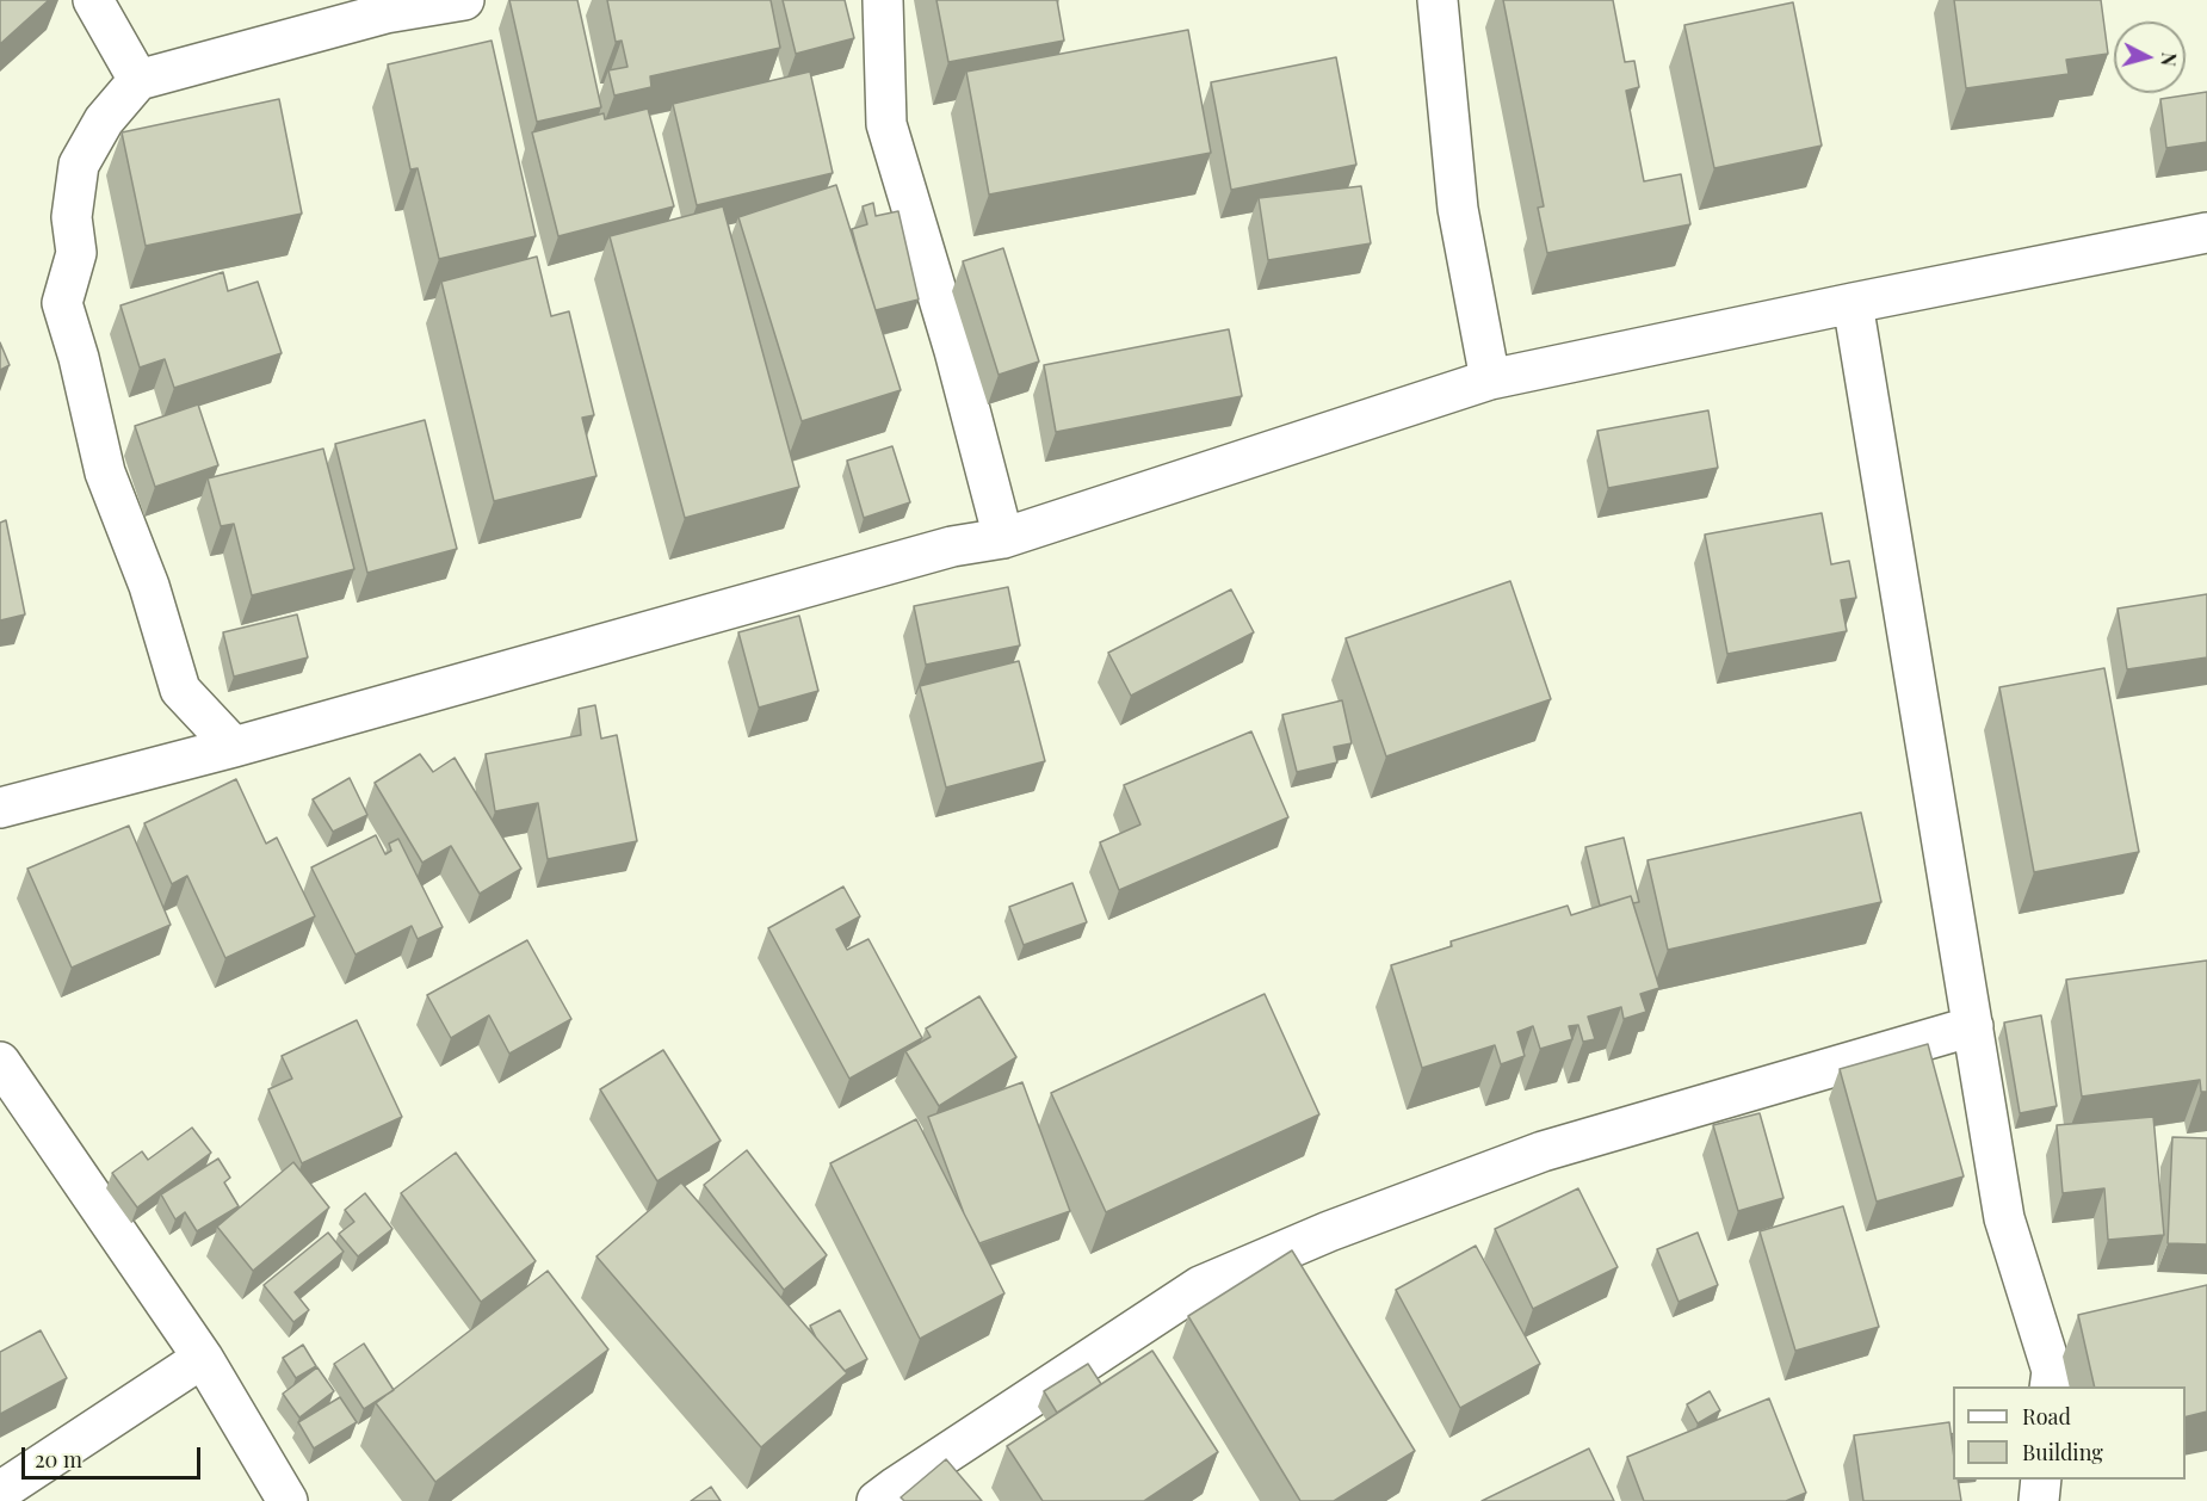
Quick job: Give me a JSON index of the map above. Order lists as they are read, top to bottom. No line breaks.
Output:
{"legend":["Road","Building"],"scale_bar":"20 m","north":"right"}
